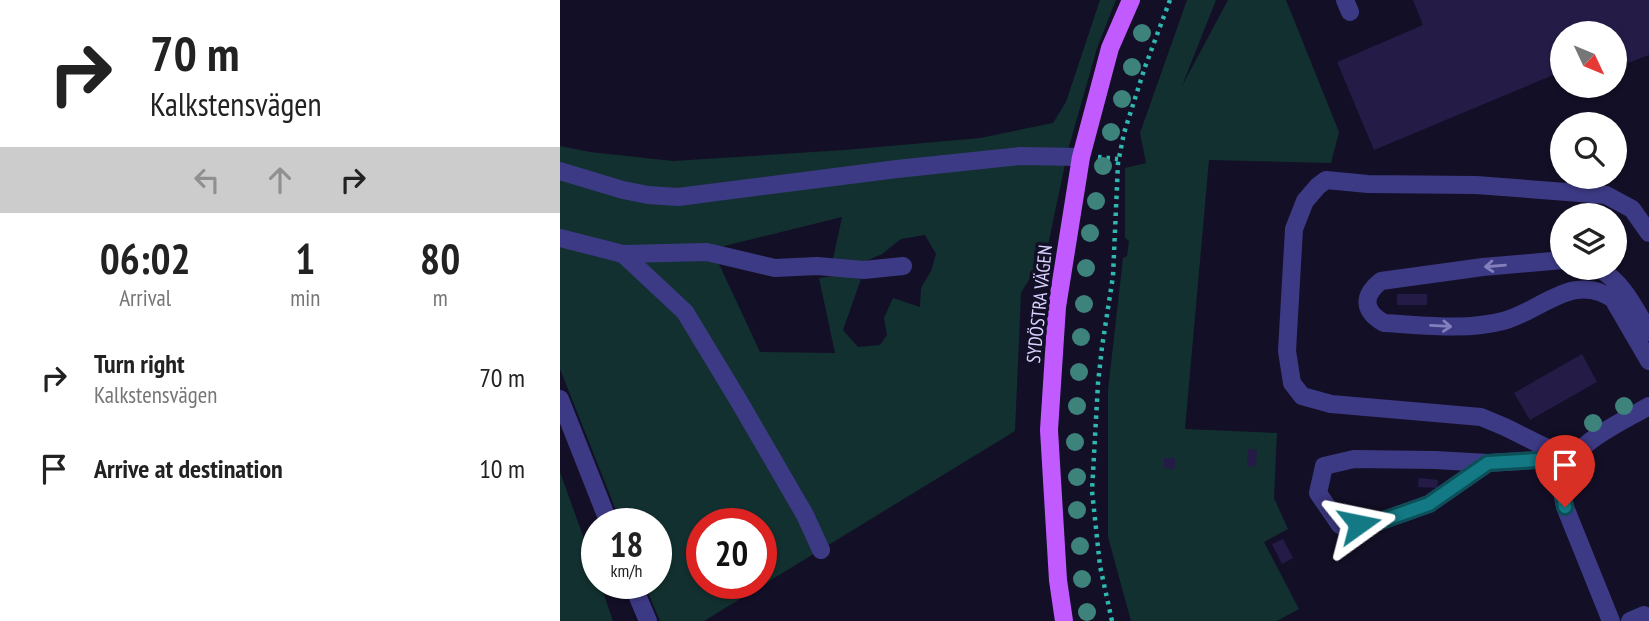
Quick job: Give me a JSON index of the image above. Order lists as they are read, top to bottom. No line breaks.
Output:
{"streets":{"main road":["SYDÖSTRA VÄGEN"]},"north":"bottom right","page":{"turn":["70 m","Kalkstensvägen"],"eta":["06:02","Arrival","1","min","80","m"],"list":[{"name":"Turn right","note":"Kalkstensvägen","value":"70 m"},{"name":"Arrive at destination","value":"10 m"}],"speed":"18 km/h","limit":"20"}}
